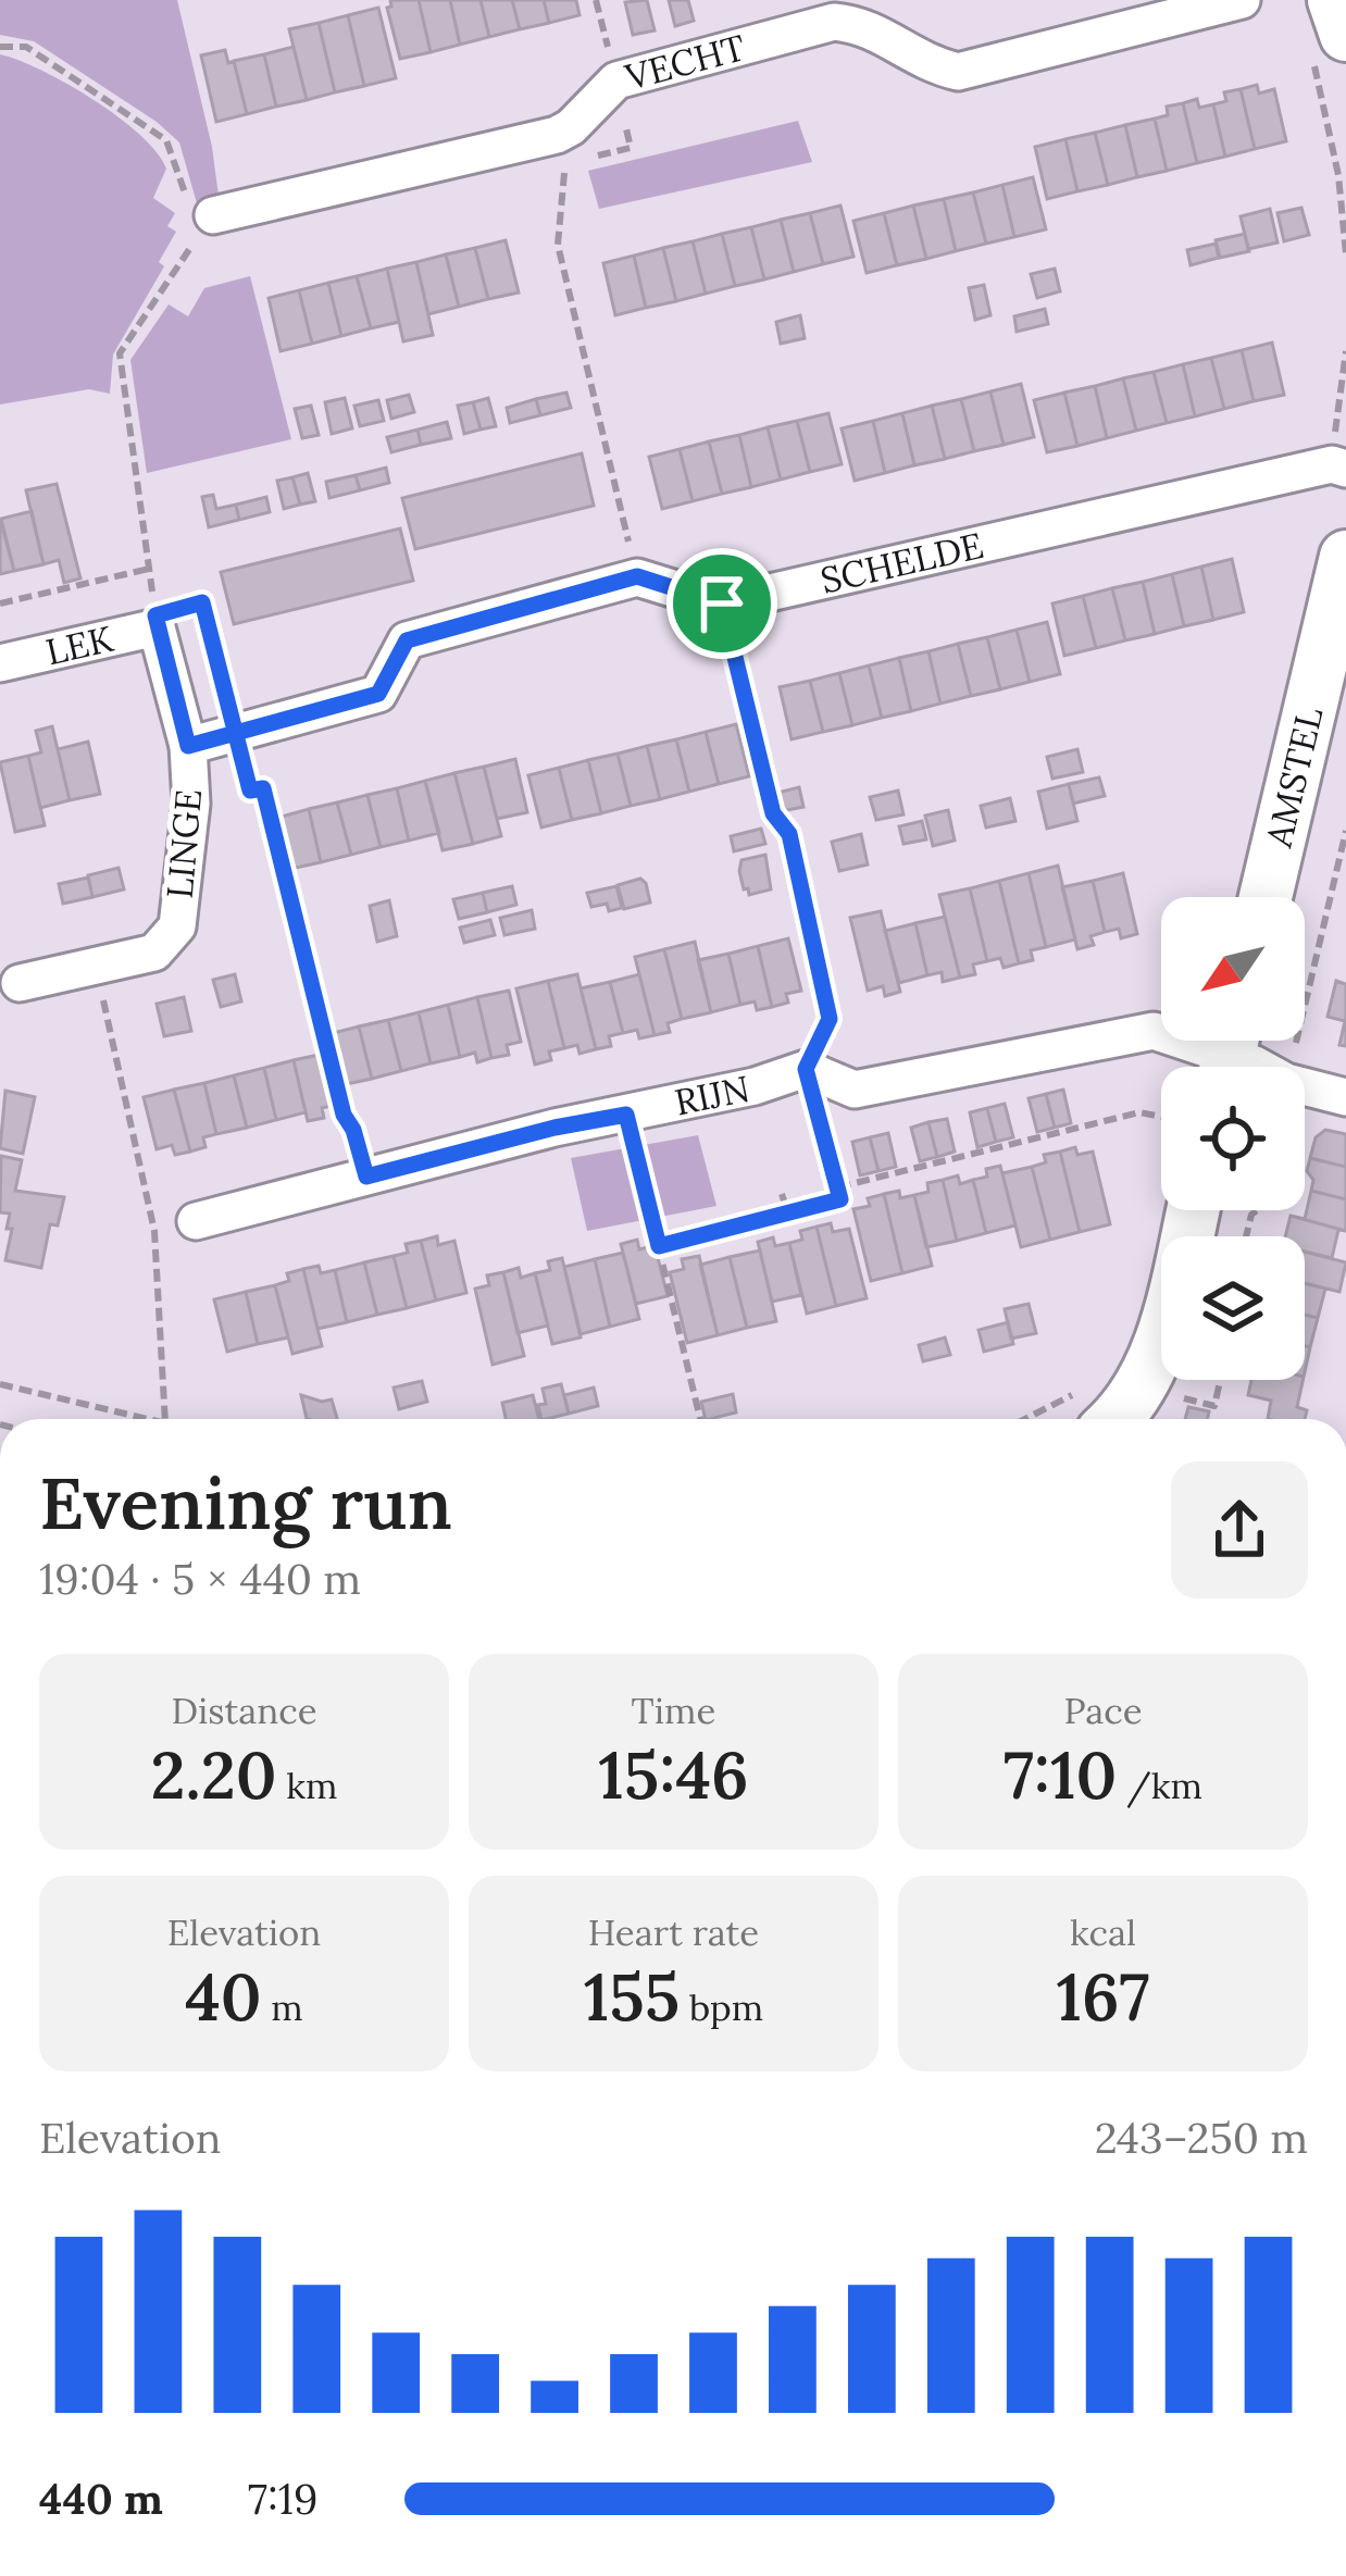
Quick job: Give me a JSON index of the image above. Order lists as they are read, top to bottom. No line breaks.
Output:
{"streets":{"street":["VECHT","SCHELDE","LEK","AMSTEL","LINGE","RIJN"]},"crossings":[["LEK","LINGE"]],"north":"bottom left","page":{"heading":["Evening run","19:04 · 5 × 440 m"],"stats":[["Distance","2.20 km"],["Time","15:46"],["Pace","7:10 /km"],["Elevation","40 m"],["Heart rate","155 bpm"],["kcal","167"]],"chart":["Elevation","243–250 m"],"list":[{"name":"440 m","note":"7:19"}]}}
